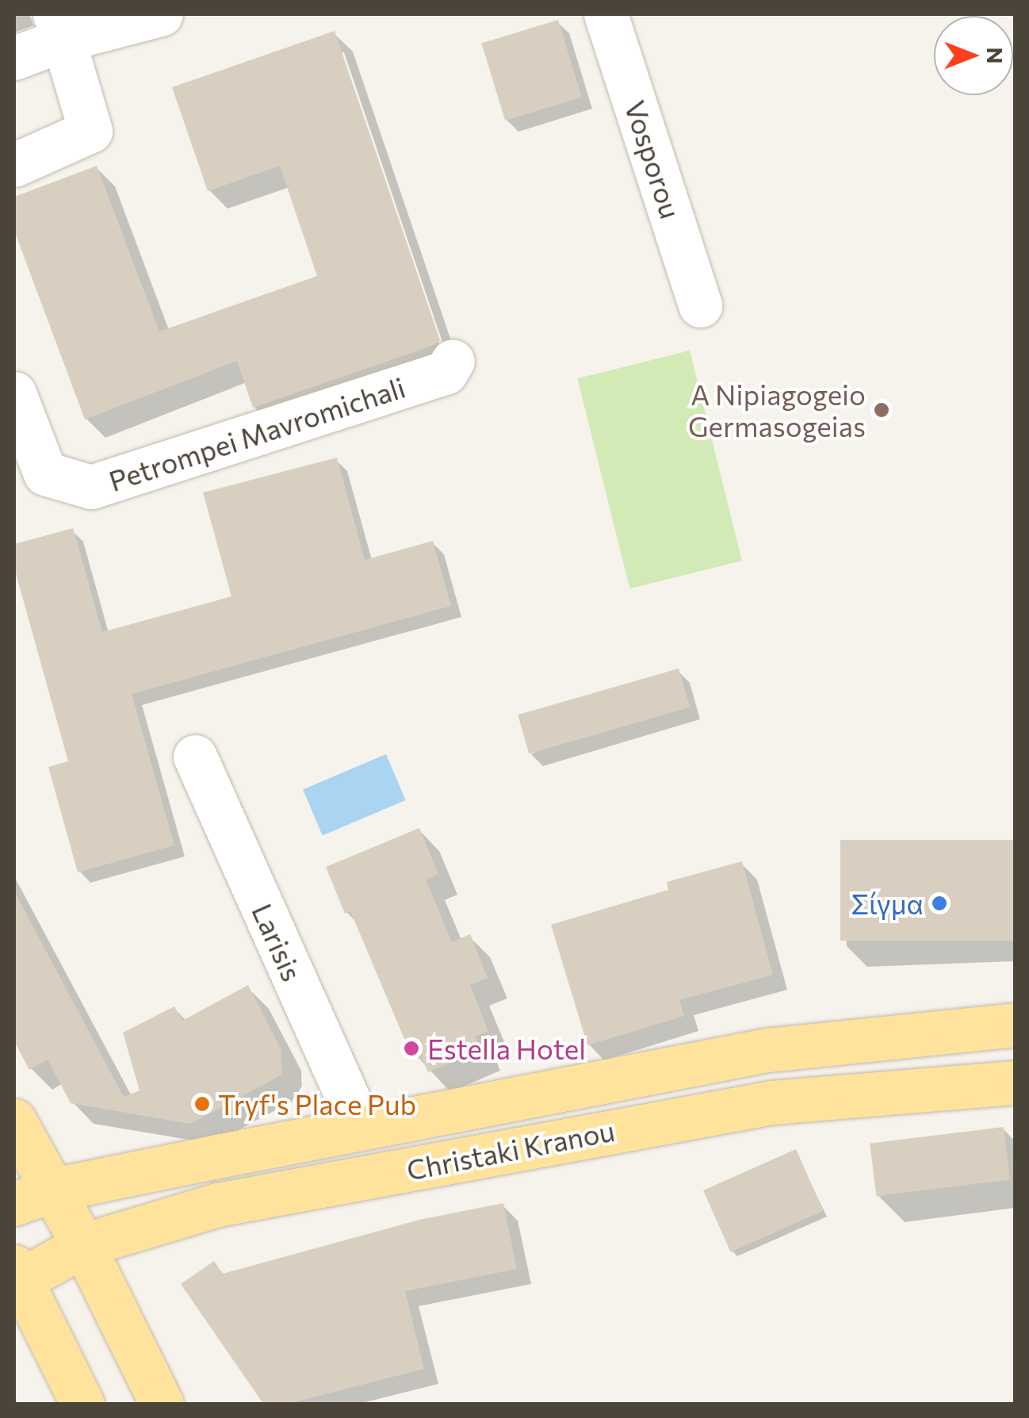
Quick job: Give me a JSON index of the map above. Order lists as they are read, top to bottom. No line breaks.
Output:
{"streets":{"main road":["Christaki Kranou"],"street":["Vosporou","Petrompei Mavromichali","Larisis"]},"crossings":[["Larisis","Christaki Kranou"]],"places":["A Nipiagogeio Germasogeias","Σίγμα","Estella Hotel","Tryf's Place Pub"],"north":"right"}
